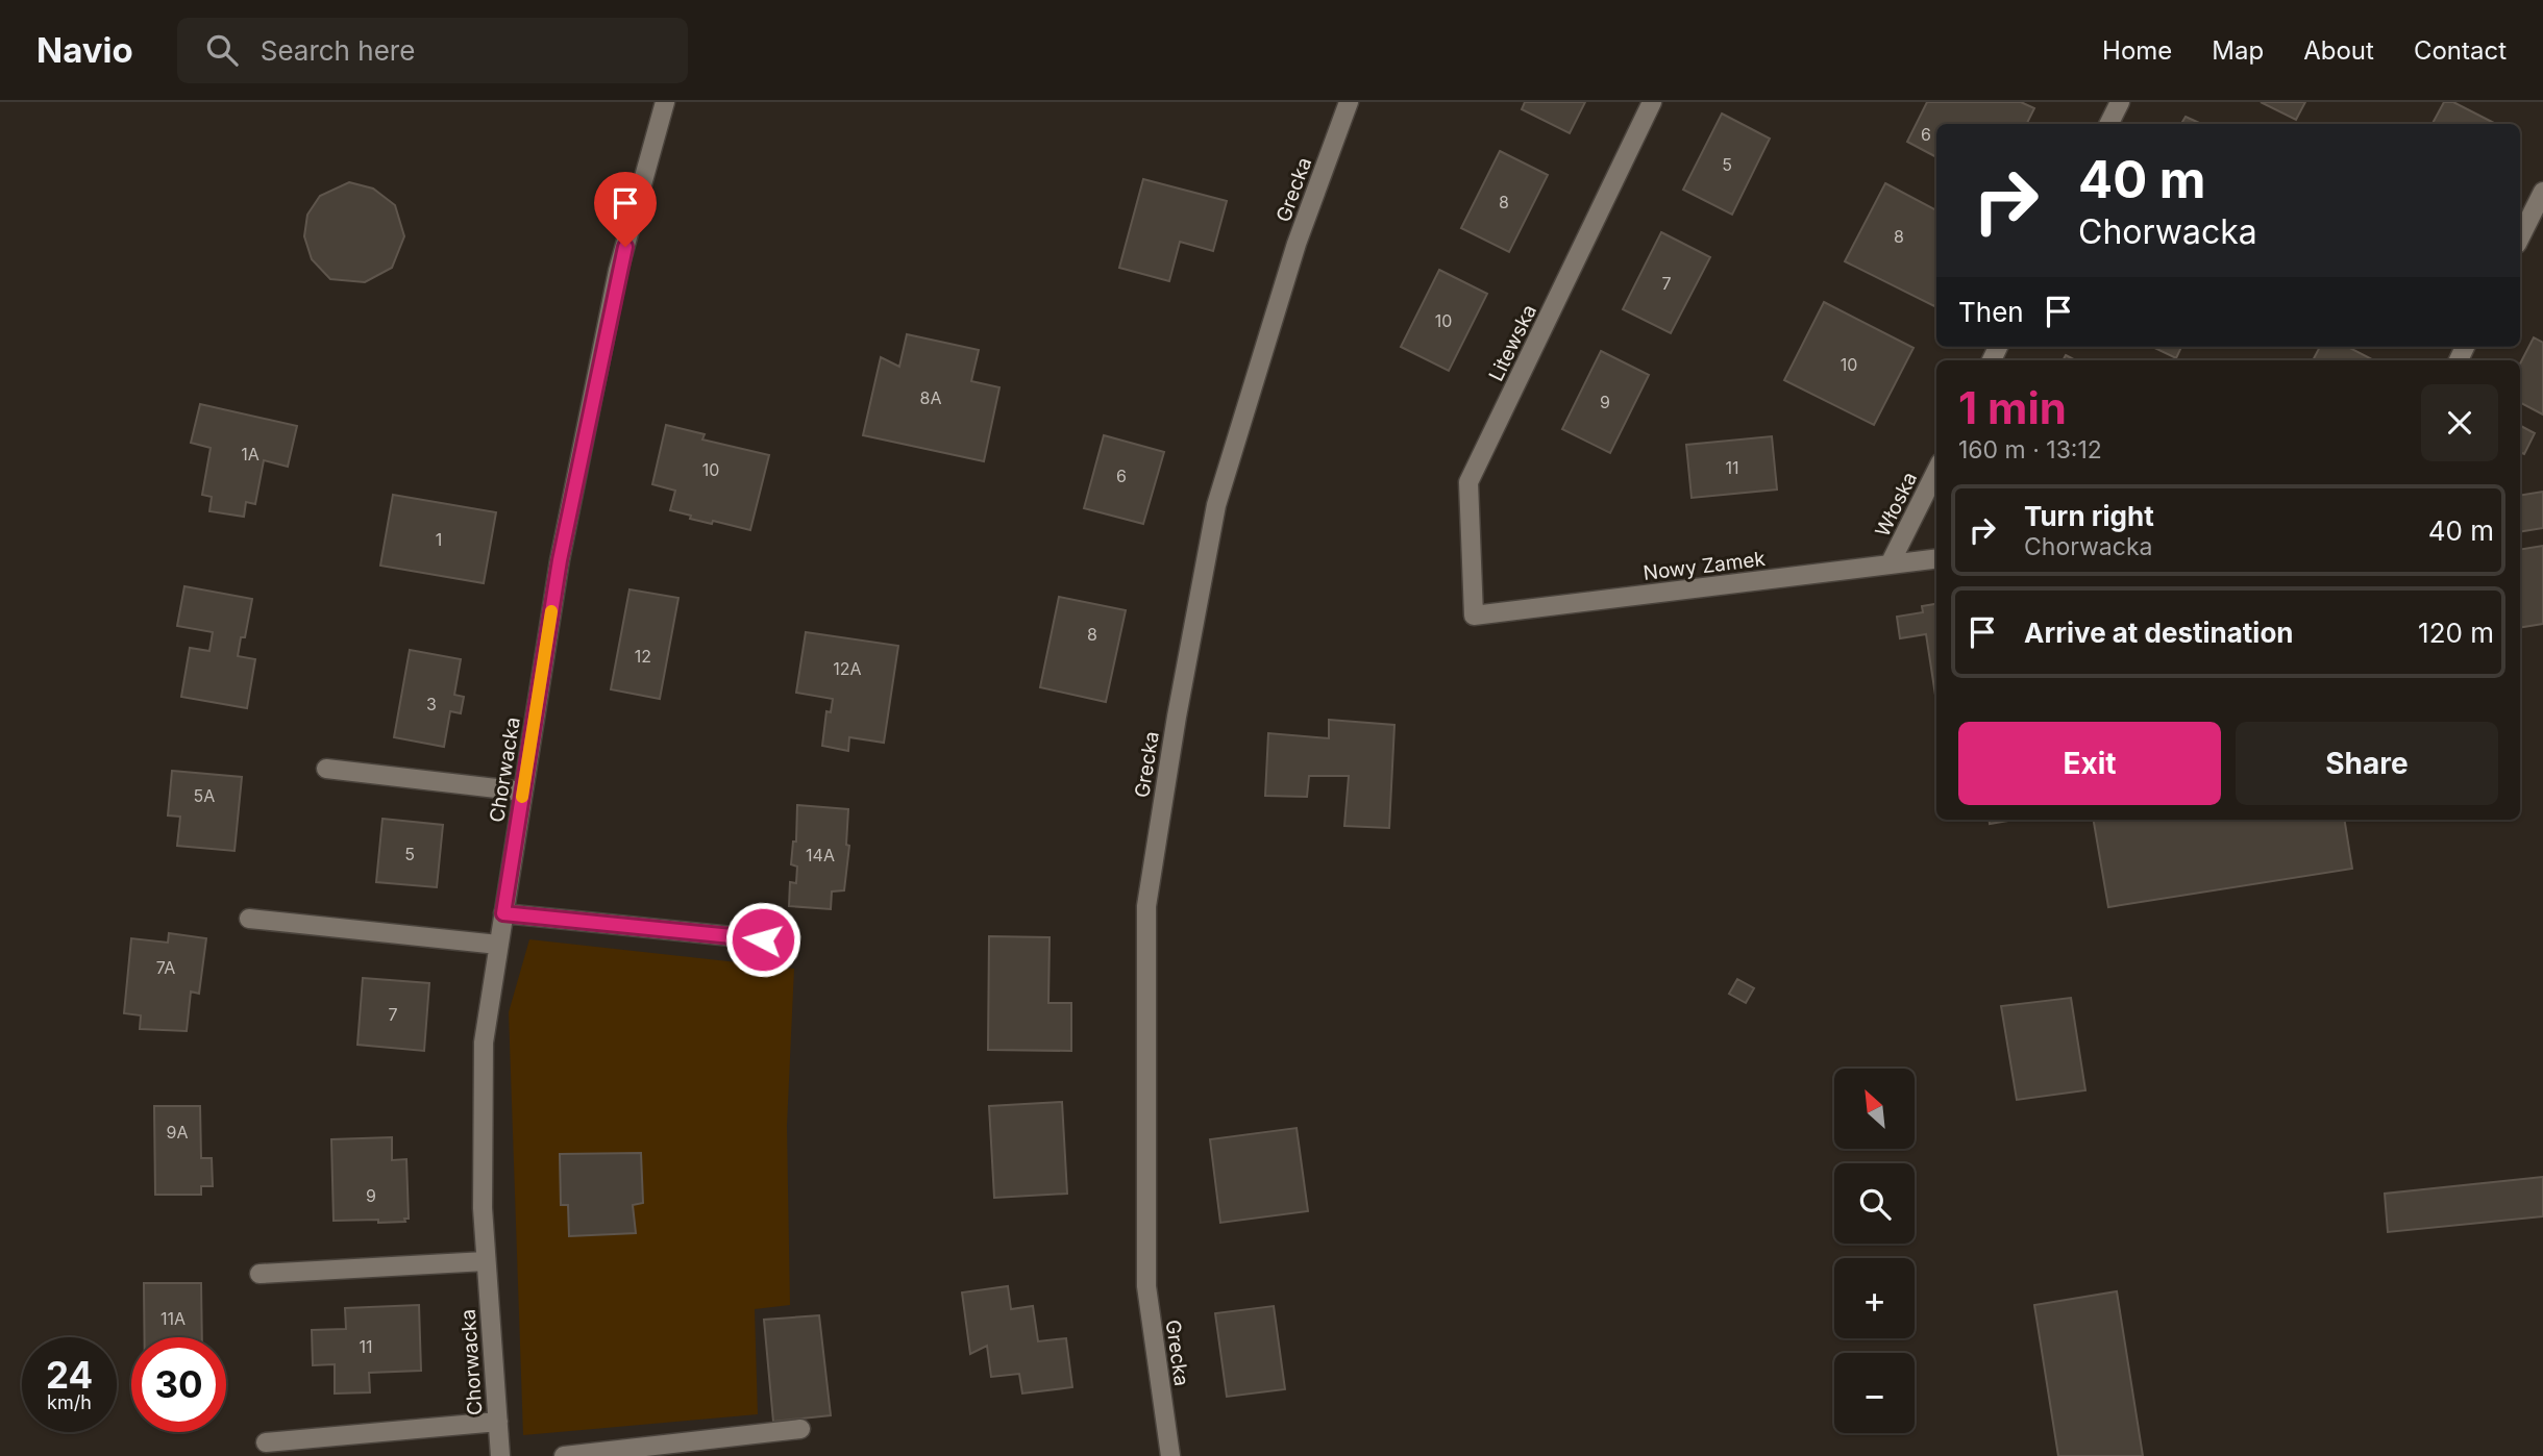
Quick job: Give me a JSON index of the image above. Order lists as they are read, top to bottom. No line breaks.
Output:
{"streets":{"street":["Grecka","Litewska","Włoska","Nowy Zamek","Chorwacka"]},"crossings":[["Litewska","Nowy Zamek"],["Włoska","Nowy Zamek"]],"house_numbers":["6","5","8","8","7","10","10","8A","9","1A","11","10","6","1","8","12","12A","3","5A","5","14A","7A","7","9A","9","11A","11"],"north":"top left","page":{"header":"Navio","search":"Search here","nav":["Home","Map","About","Contact"],"turn":["40 m","Chorwacka"],"then":"Then","heading":["1 min","160 m · 13:12"],"list":[{"name":"Turn right","note":"Chorwacka","value":"40 m"},{"name":"Arrive at destination","value":"120 m"}],"buttons":["Exit","Share"],"map_buttons":["+","−"],"speed":"24 km/h","limit":"30"}}
